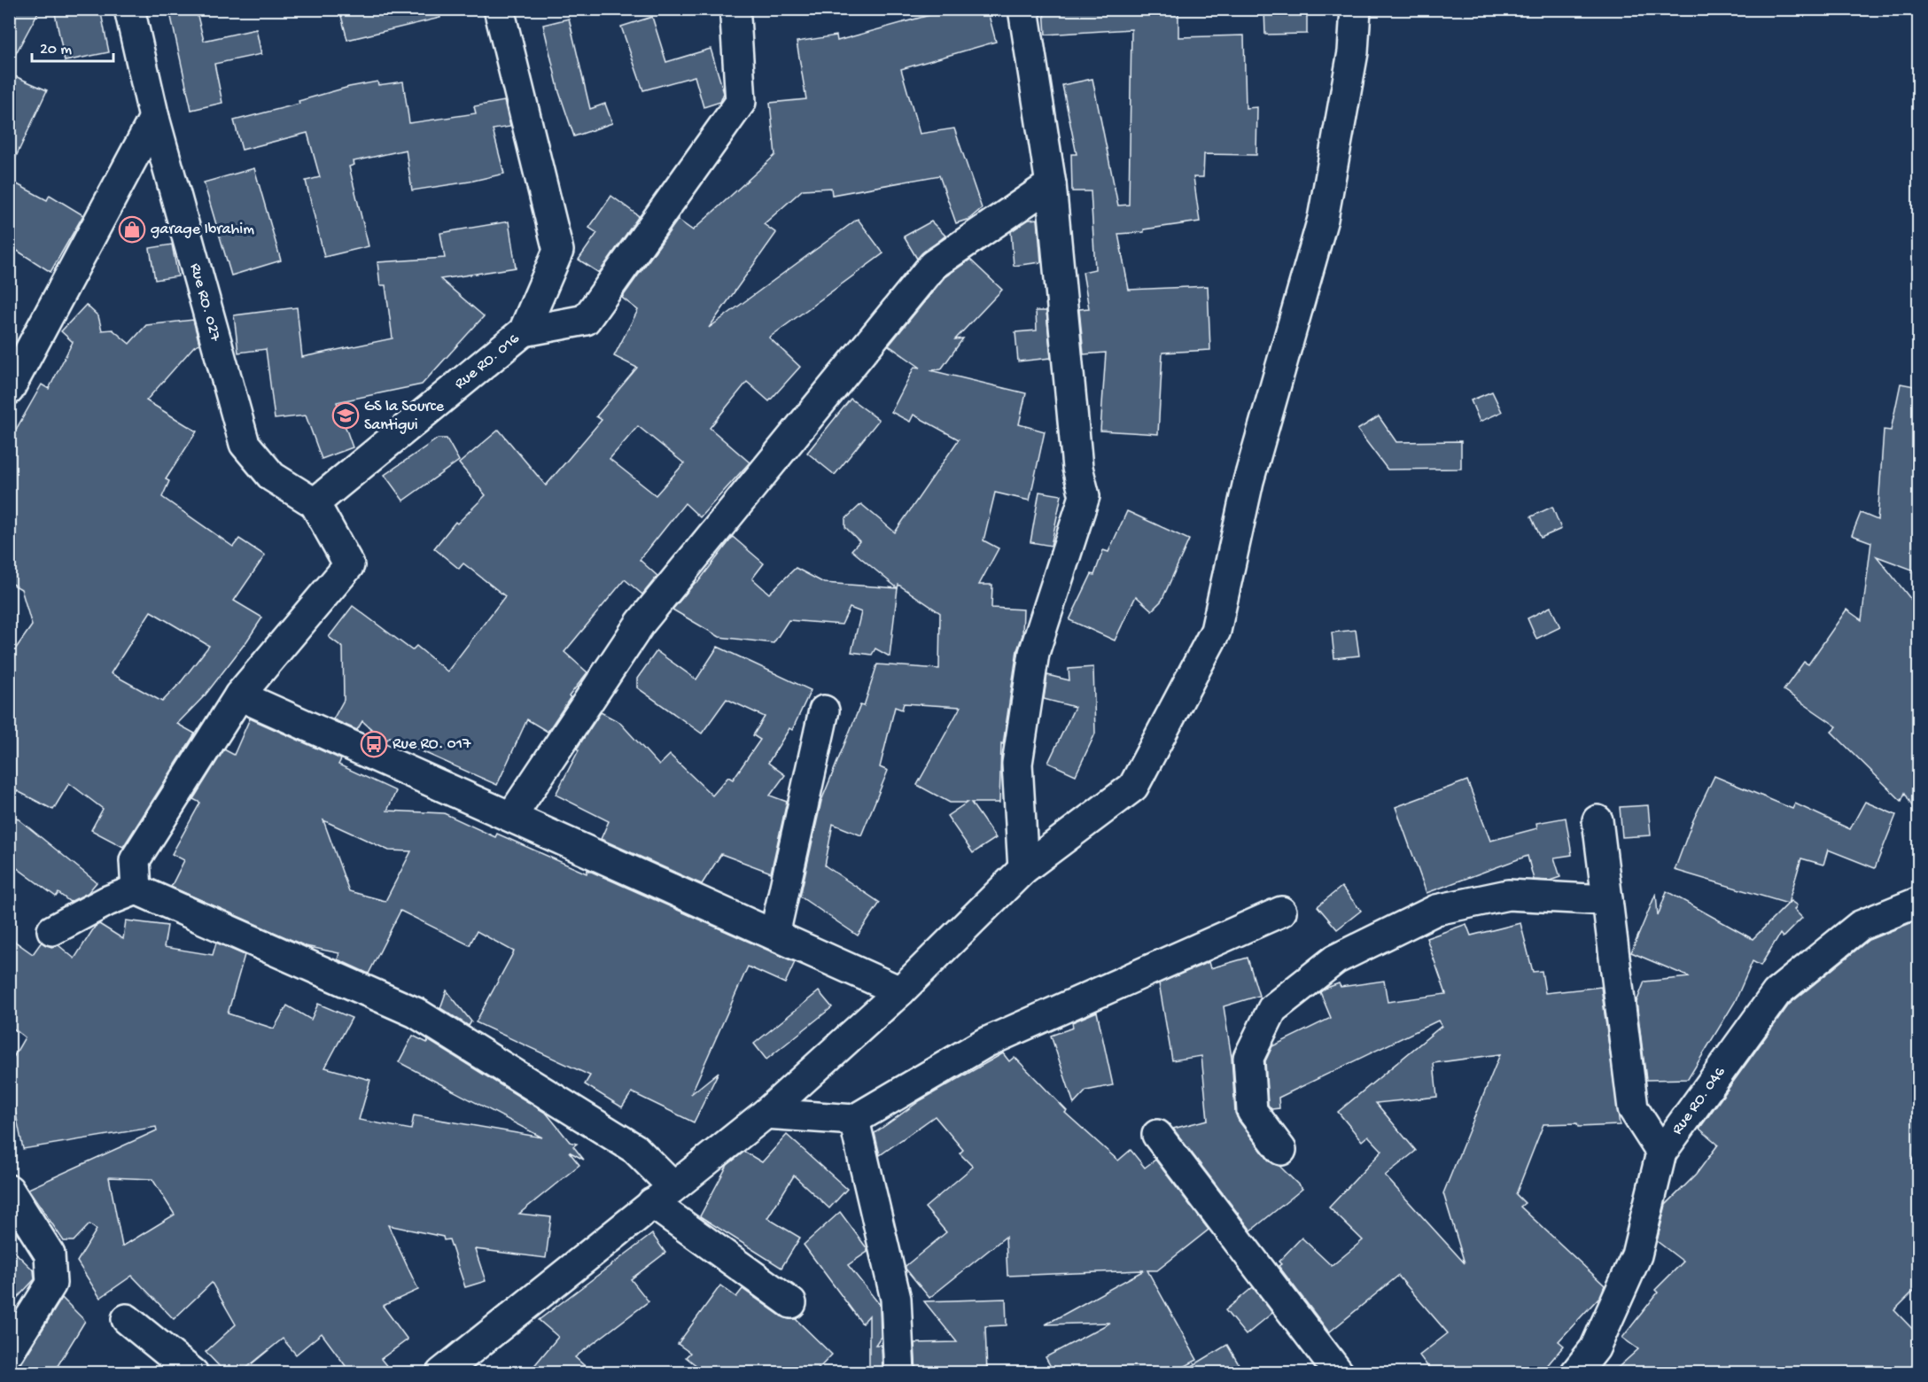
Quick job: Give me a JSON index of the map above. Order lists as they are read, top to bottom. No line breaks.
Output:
{"streets":{"street":["Rue RO. 027","Rue RO. 016","Rue RO. 046"]},"crossings":[["Rue RO. 027","Rue RO. 016"]],"places":{"shop":["garage Ibrahim"],"school or university":["GS la Source Santigui"],"bus stop":["Rue RO. 017"]},"scale_bar":"20 m"}
